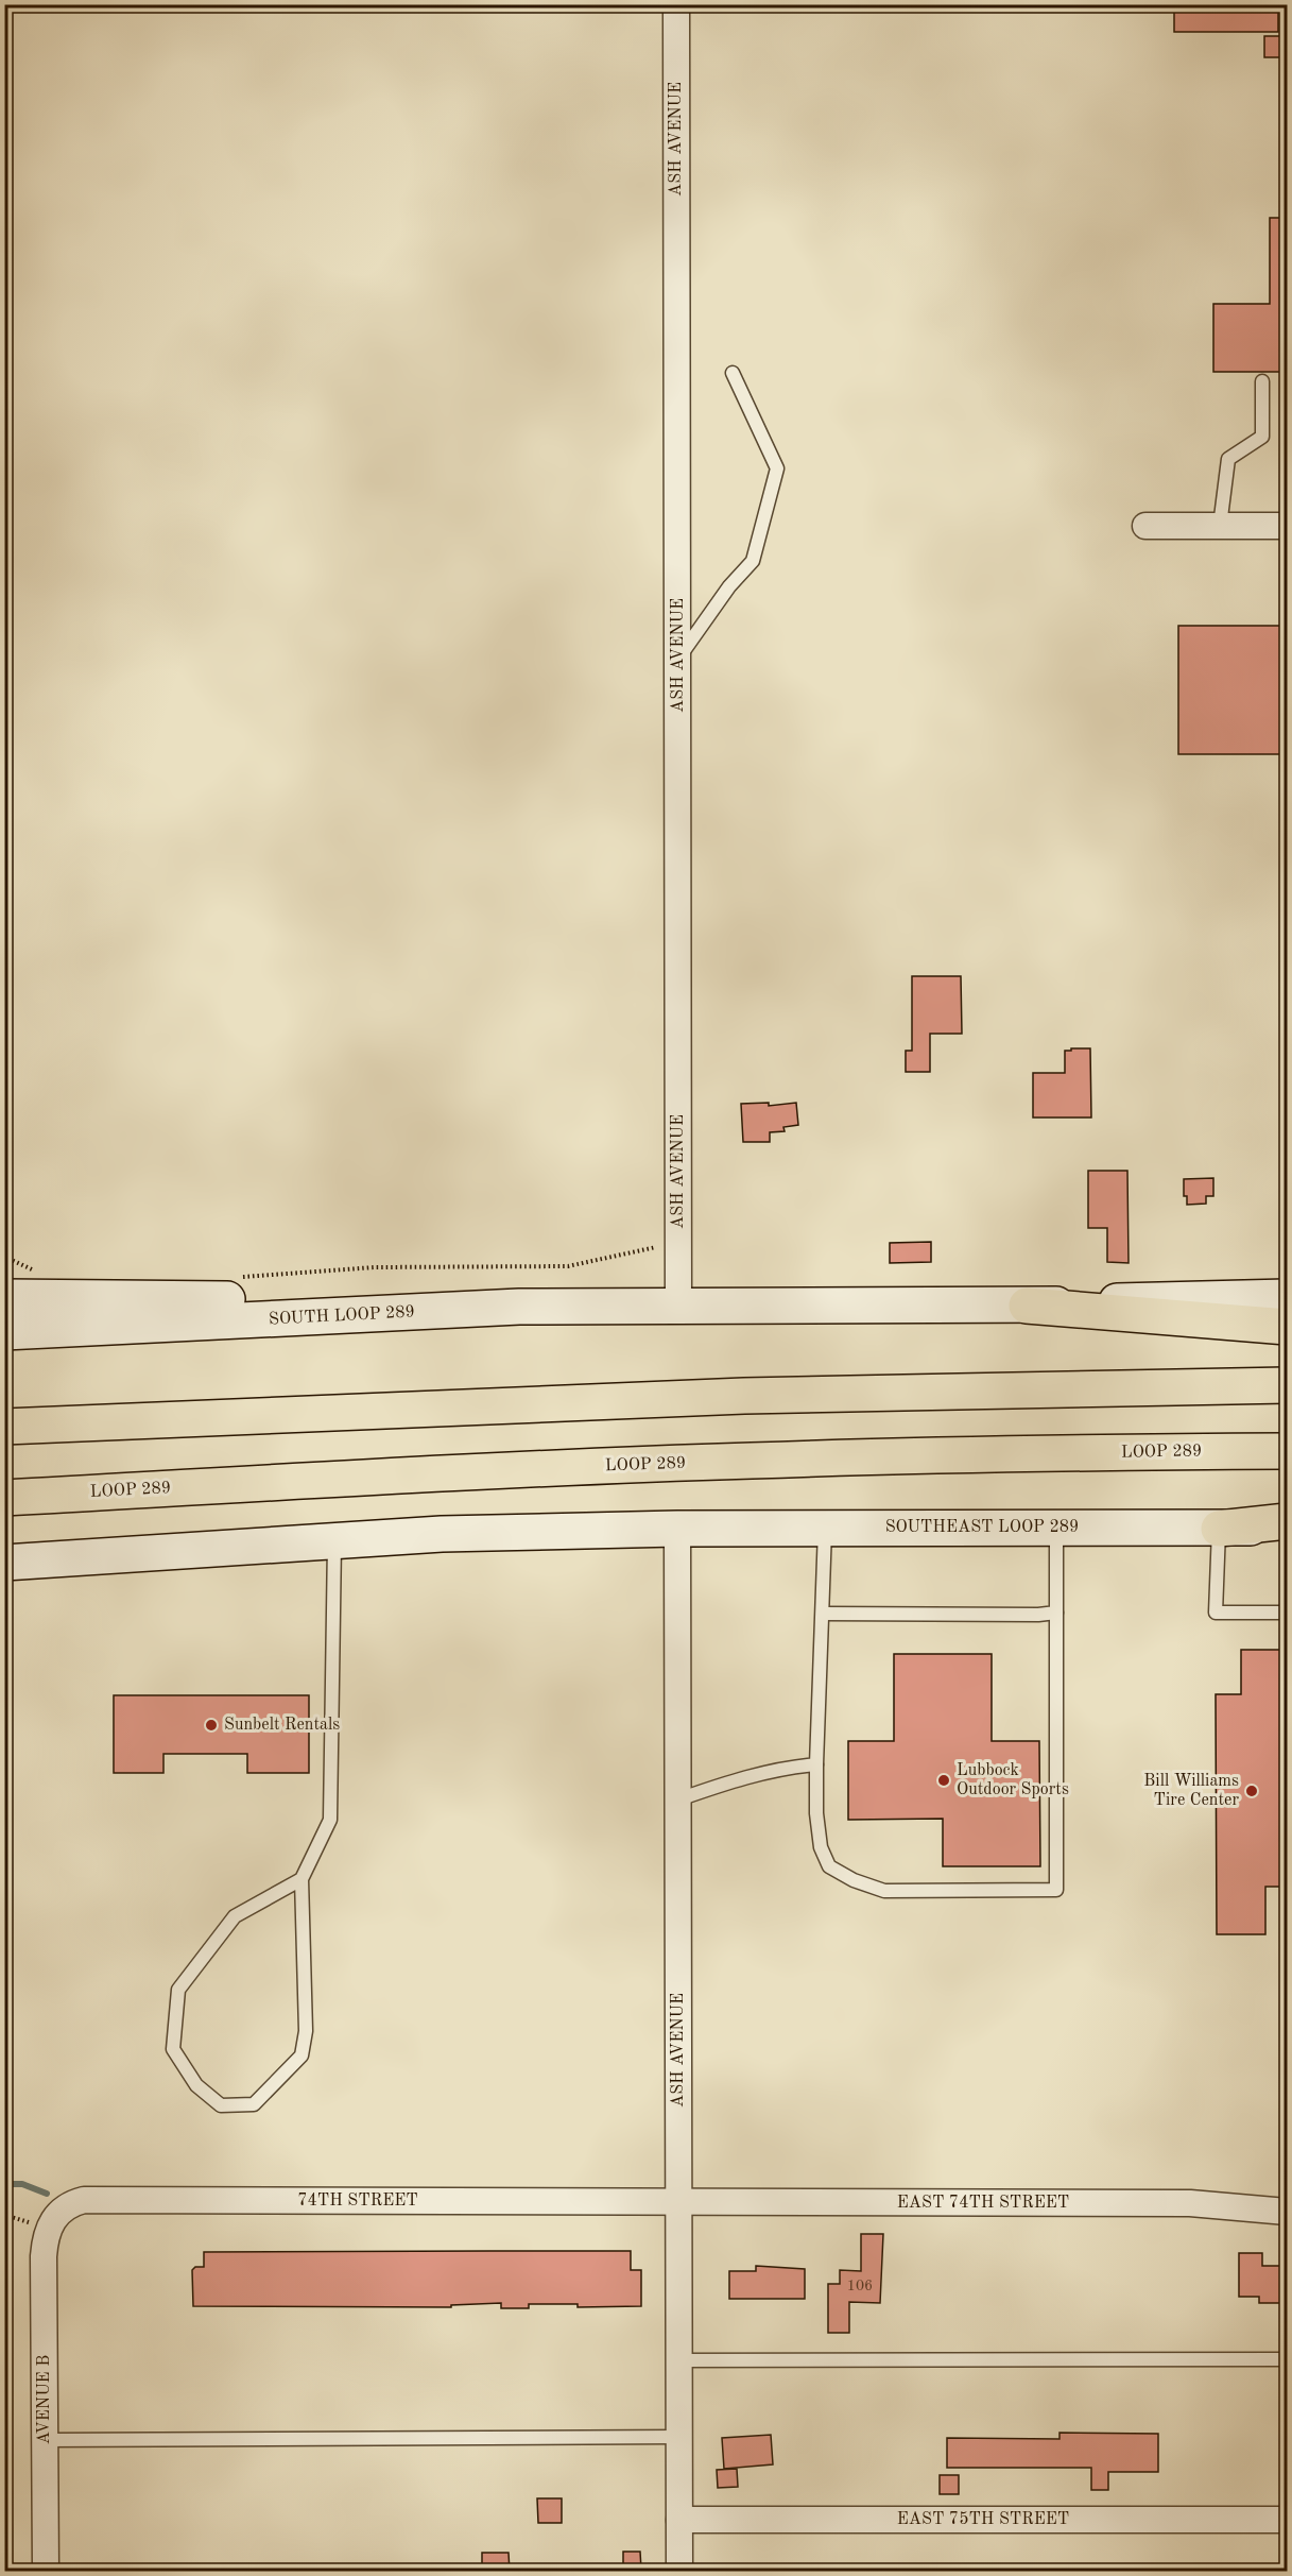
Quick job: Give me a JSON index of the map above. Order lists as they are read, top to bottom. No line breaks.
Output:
{"streets":{"highway":["LOOP 289"],"main road":["SOUTH LOOP 289","SOUTHEAST LOOP 289"],"street":["ASH AVENUE","74TH STREET","EAST 74TH STREET","AVENUE B","EAST 75TH STREET"]},"crossings":[["ASH AVENUE","SOUTH LOOP 289"],["ASH AVENUE","SOUTHEAST LOOP 289"],["ASH AVENUE","74TH STREET"],["ASH AVENUE","EAST 74TH STREET"],["ASH AVENUE","EAST 75TH STREET"],["74TH STREET","EAST 74TH STREET"],["74TH STREET","AVENUE B"]],"places":["Sunbelt Rentals","Lubbock Outdoor Sports","Bill Williams Tire Center"],"house_numbers":["106"]}
